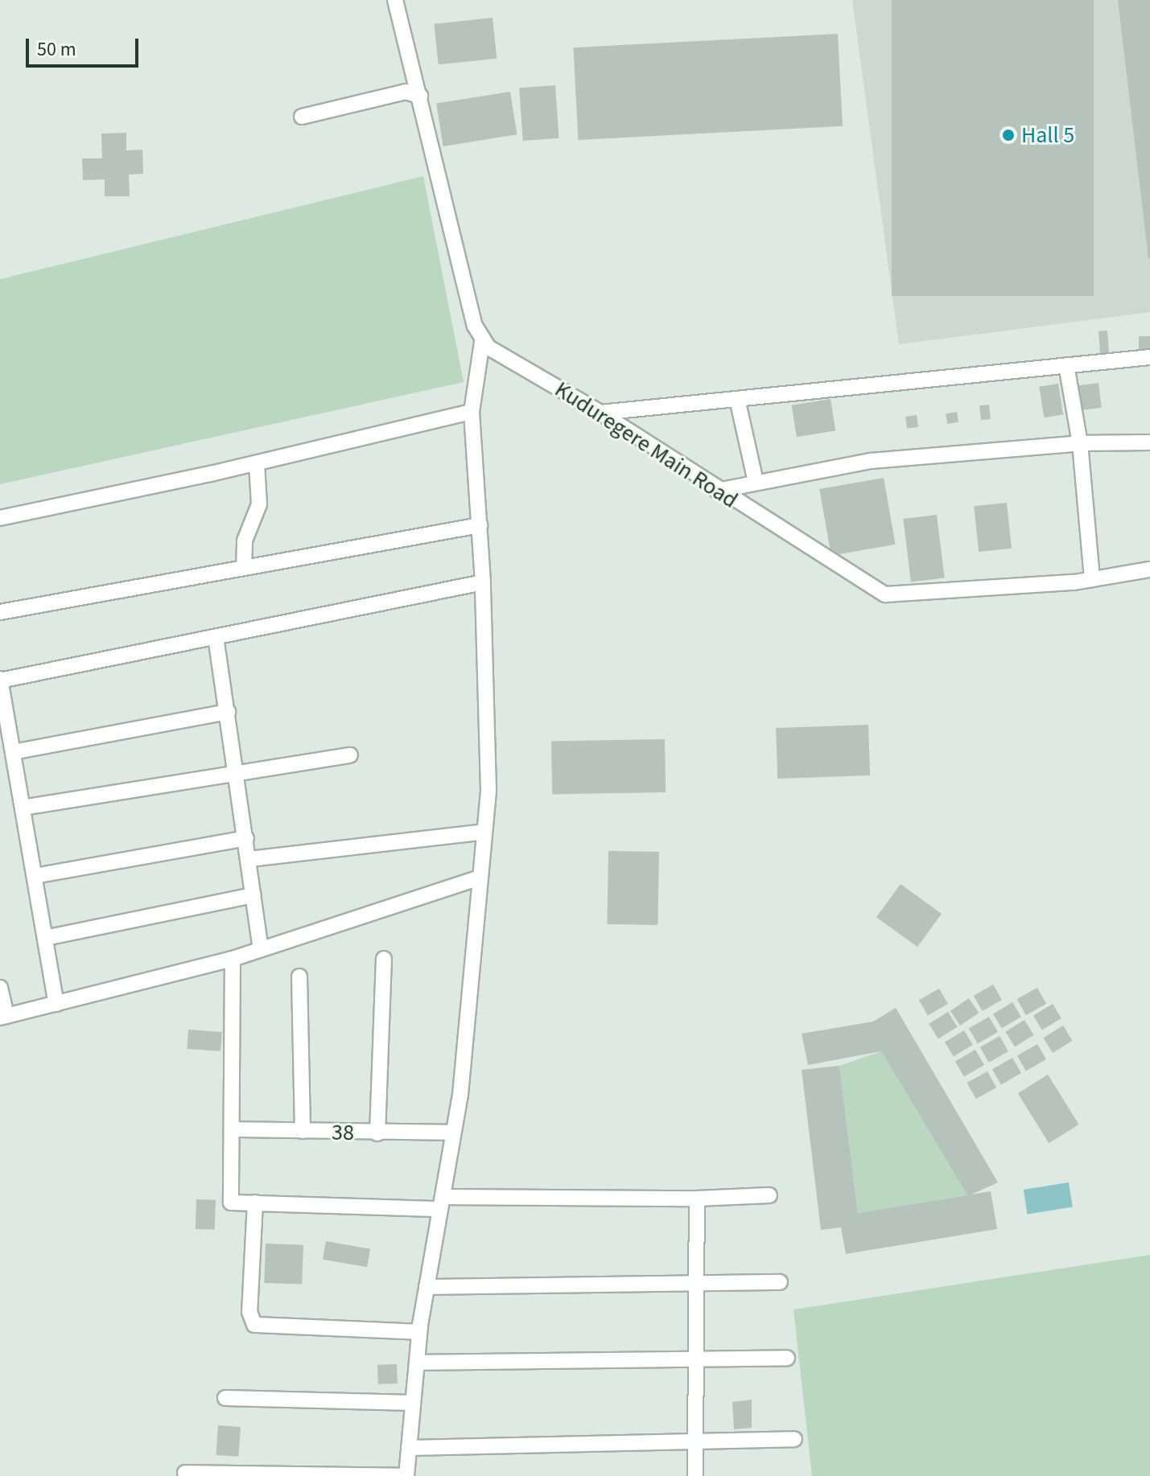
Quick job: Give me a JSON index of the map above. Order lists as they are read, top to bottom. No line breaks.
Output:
{"streets":{"street":["Kuduregere Main Road","38"]},"places":["Hall 5"],"scale_bar":"50 m"}
